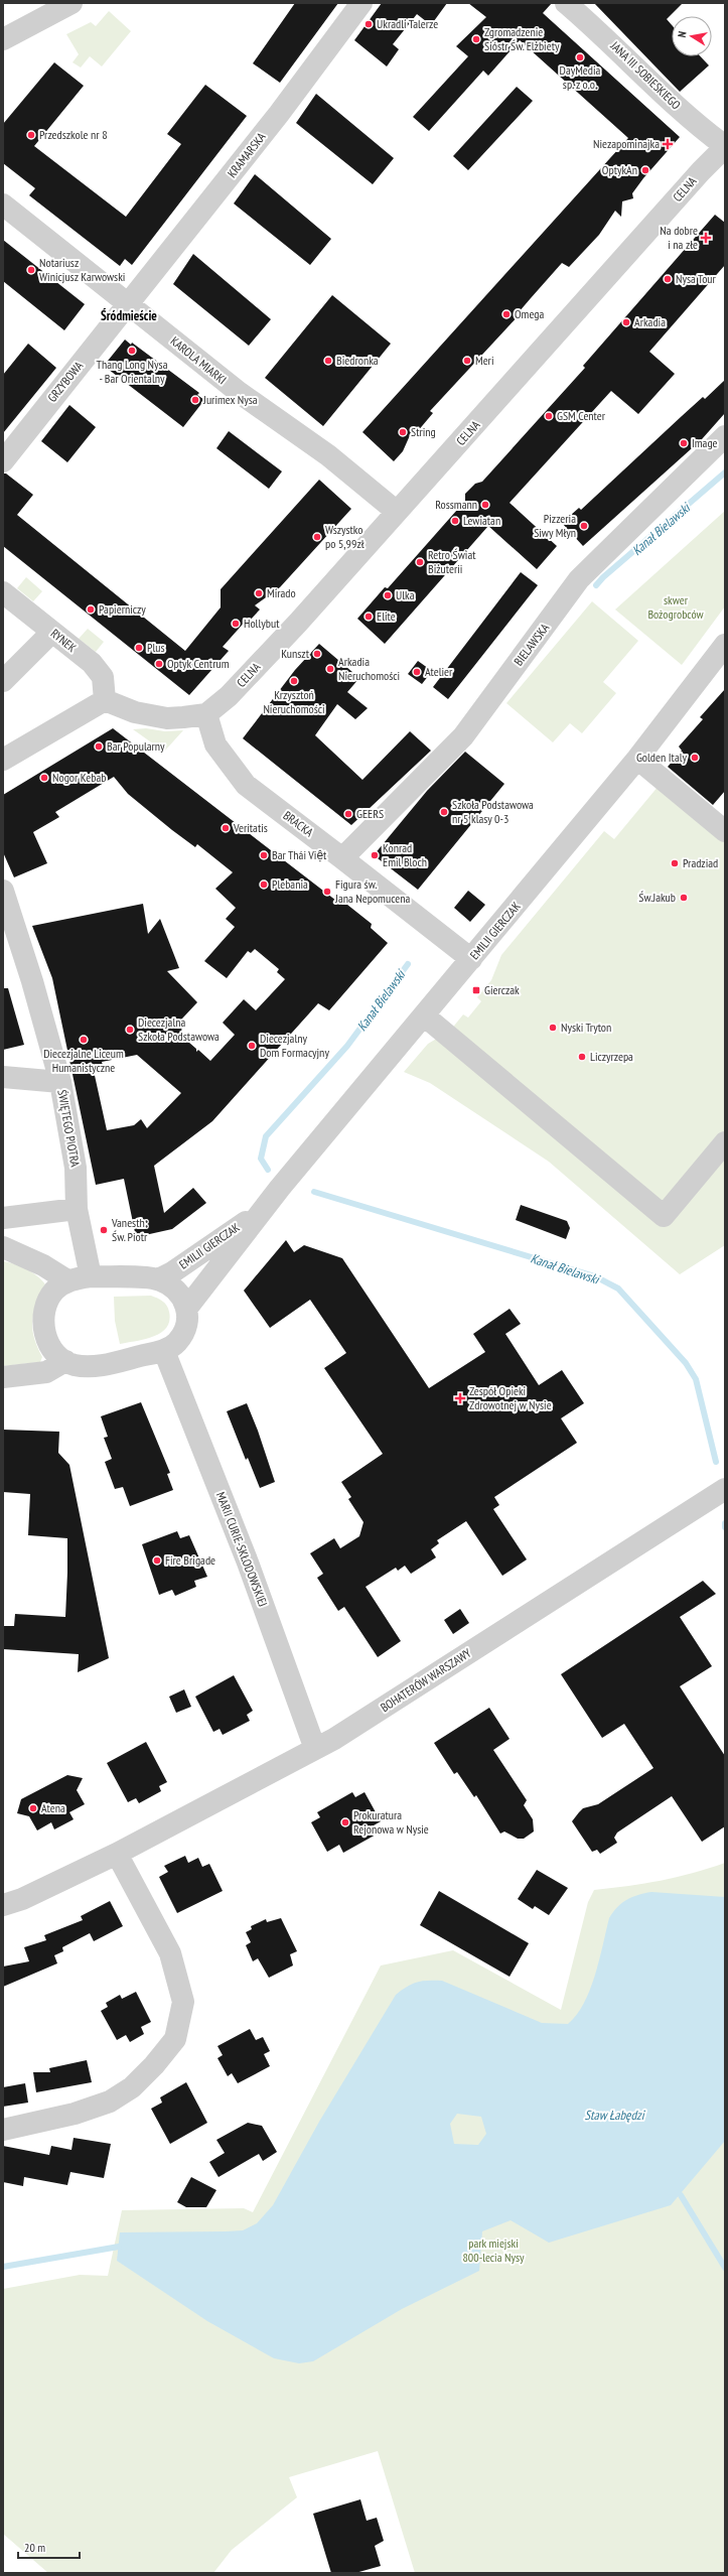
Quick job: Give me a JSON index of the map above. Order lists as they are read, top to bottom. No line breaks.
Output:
{"streets":{"street":["JANA III SOBIESKIEGO","KRAMARSKA","CELNA","KAROLA MIARKI","GRZYBOWA","RYNEK","BIELAWSKA","BRACKA","EMILII GIERCZAK","ŚWIĘTEGO PIOTRA","MARII CURIE-SKŁODOWSKIEJ","BOHATERÓW WARSZAWY"]},"crossings":[["JANA III SOBIESKIEGO","CELNA"],["KRAMARSKA","KAROLA MIARKI"],["KRAMARSKA","GRZYBOWA"],["CELNA","KAROLA MIARKI"],["CELNA","BRACKA"],["KAROLA MIARKI","GRZYBOWA"],["BIELAWSKA","BRACKA"],["BRACKA","EMILII GIERCZAK"],["EMILII GIERCZAK","ŚWIĘTEGO PIOTRA"],["EMILII GIERCZAK","MARII CURIE-SKŁODOWSKIEJ"],["ŚWIĘTEGO PIOTRA","MARII CURIE-SKŁODOWSKIEJ"],["MARII CURIE-SKŁODOWSKIEJ","BOHATERÓW WARSZAWY"]],"districts":["Śródmieście"],"water":["Kanał Bielawski","Staw Łabędzi"],"parks":["skwer Bożogrobców","park miejski 800-lecia Nysy"],"places":{"other":["Ukradli Talerze","Zgromadzenie Sióstr Św. Elżbiety","DayMedia sp. z o.o.","Przedszkole nr 8","OptykAn","Notariusz Winicjusz Karwowski","Nysa Tour","Omega","Arkadia","Thang Long Nysa - Bar Orientalny","Biedronka","Meri","Jurimex Nysa","GSM Center","String","Image","Rossmann","Lewiatan","Pizzeria Siwy Młyn","Wszystko po 5,99zł","Retro Świat Biżuterii","Mirado","Ulka","Papierniczy","Elite","Hollybut","Plus","Kunszt","Optyk Centrum","Arkadia Nieruchomości","Atelier","Krzysztoń Nieruchomości","Bar Popularny","Golden Italy","Nogor Kebab","Szkoła Podstawowa nr 5 klasy 0-3","GEERS","Veritatis","Bar Thái Việt","Konrad Emil Bloch","Pradziad","Plebania","Figura św. Jana Nepomucena","Św.Jakub","Nyski Tryton","Diecezjalna Szkoła Podstawowa","Diecezjalne Liceum Humanistyczne","Diecezjalny Dom Formacyjny","Liczyrzepa","Vanesth: Św. Piotr","Fire Brigade","Atena","Prokuratura Rejonowa w Nysie"],"health":["Niezapominajka","Na dobre i na złe","Zespół Opieki Zdrowotnej w Nysie"],"transit":["Gierczak"]},"scale_bar":"20 m","north":"left"}
